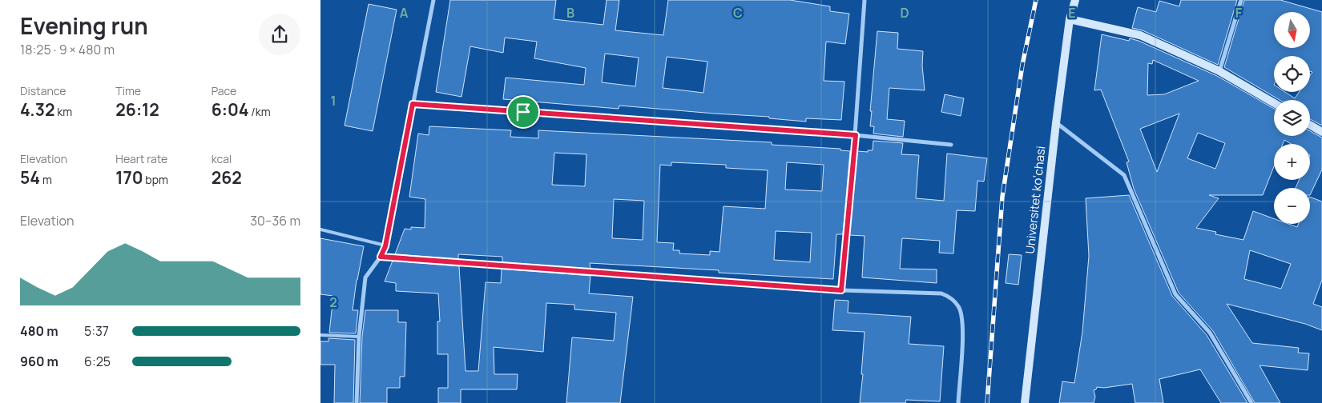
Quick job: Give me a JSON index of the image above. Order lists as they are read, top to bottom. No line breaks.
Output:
{"streets":{"main road":["Universitet kо‘chasi"]},"north":"bottom","page":{"heading":["Evening run","18:25 · 9 × 480 m"],"map_buttons":["+","−"],"stats":[["Distance","4.32 km"],["Time","26:12"],["Pace","6:04 /km"],["Elevation","54 m"],["Heart rate","170 bpm"],["kcal","262"]],"chart":["Elevation","30–36 m"],"list":[{"name":"480 m","note":"5:37"},{"name":"960 m","note":"6:25"}]},"grid":{"columns":["A","B","C","D","E","F"],"rows":["1","2"]}}
